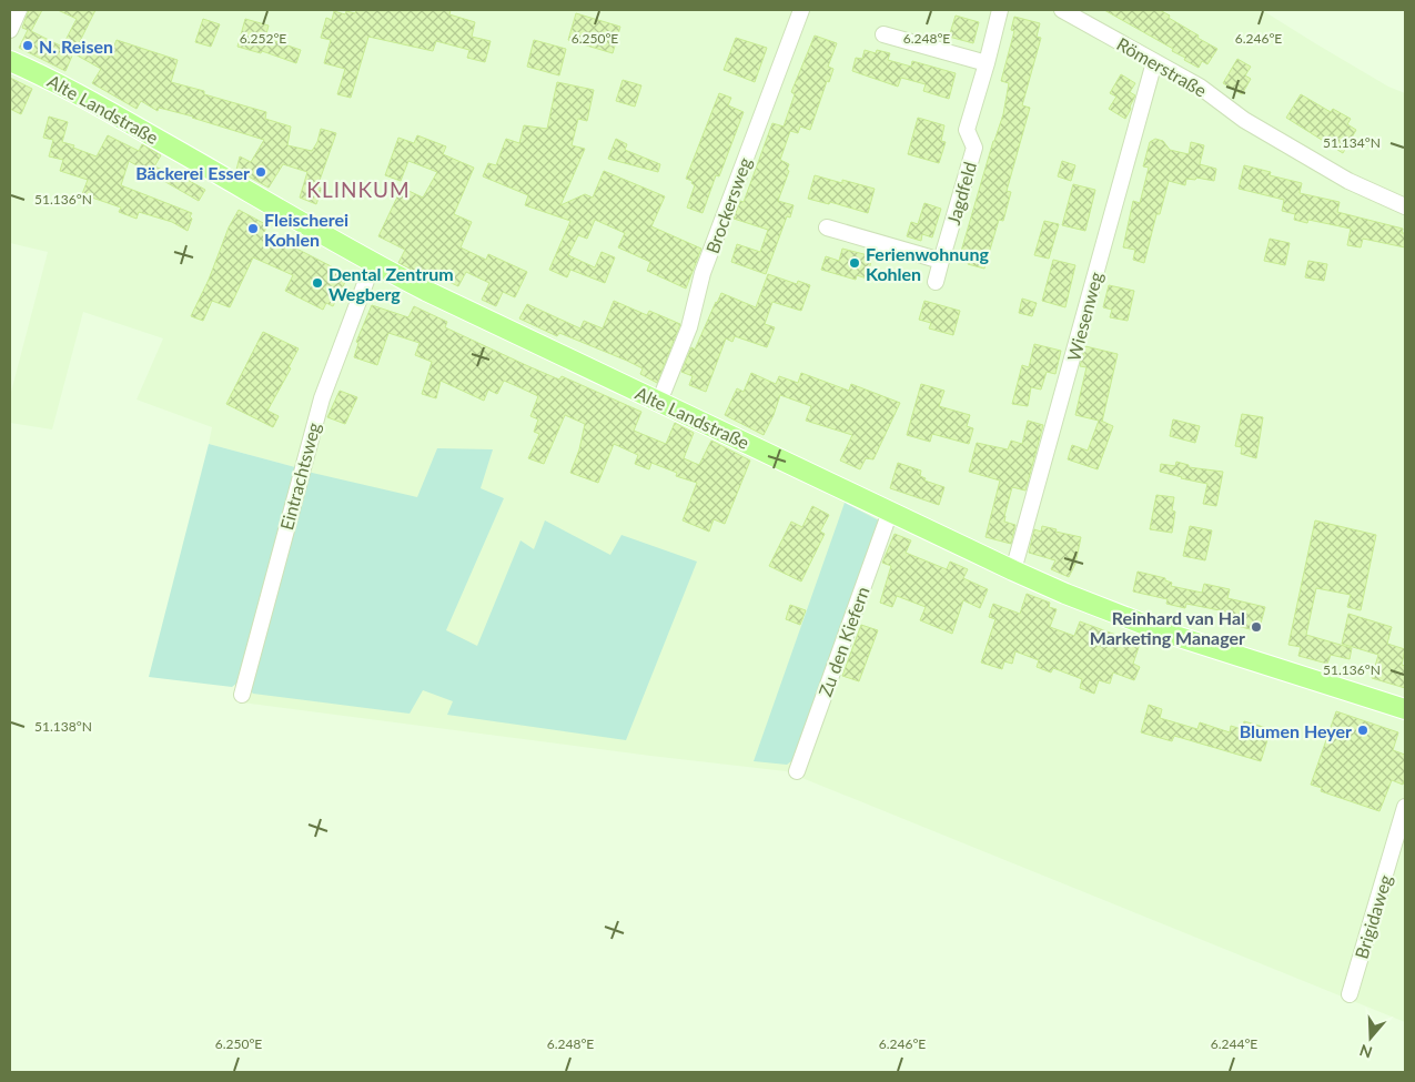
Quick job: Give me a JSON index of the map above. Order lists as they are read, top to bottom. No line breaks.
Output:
{"streets":{"main road":["Alte Landstraße"],"street":["Römerstraße","Jagdfeld","Brockersweg","Wiesenweg","Eintrachtsweg","Zu den Kiefern","Brigidaweg"]},"crossings":[["Römerstraße","Wiesenweg"],["Alte Landstraße","Brockersweg"],["Alte Landstraße","Wiesenweg"],["Alte Landstraße","Eintrachtsweg"],["Alte Landstraße","Zu den Kiefern"]],"districts":["KLINKUM"],"places":["N. Reisen","Bäckerei Esser","Fleischerei Kohlen","Ferienwohnung Kohlen","Dental Zentrum Wegberg","Reinhard van Hal Marketing Manager","Blumen Heyer"],"north":"bottom","coordinates":["6.250°E","6.248°E","6.246°E","6.252°E","51.134°N","51.136°N","51.138°N","6.244°E"]}
